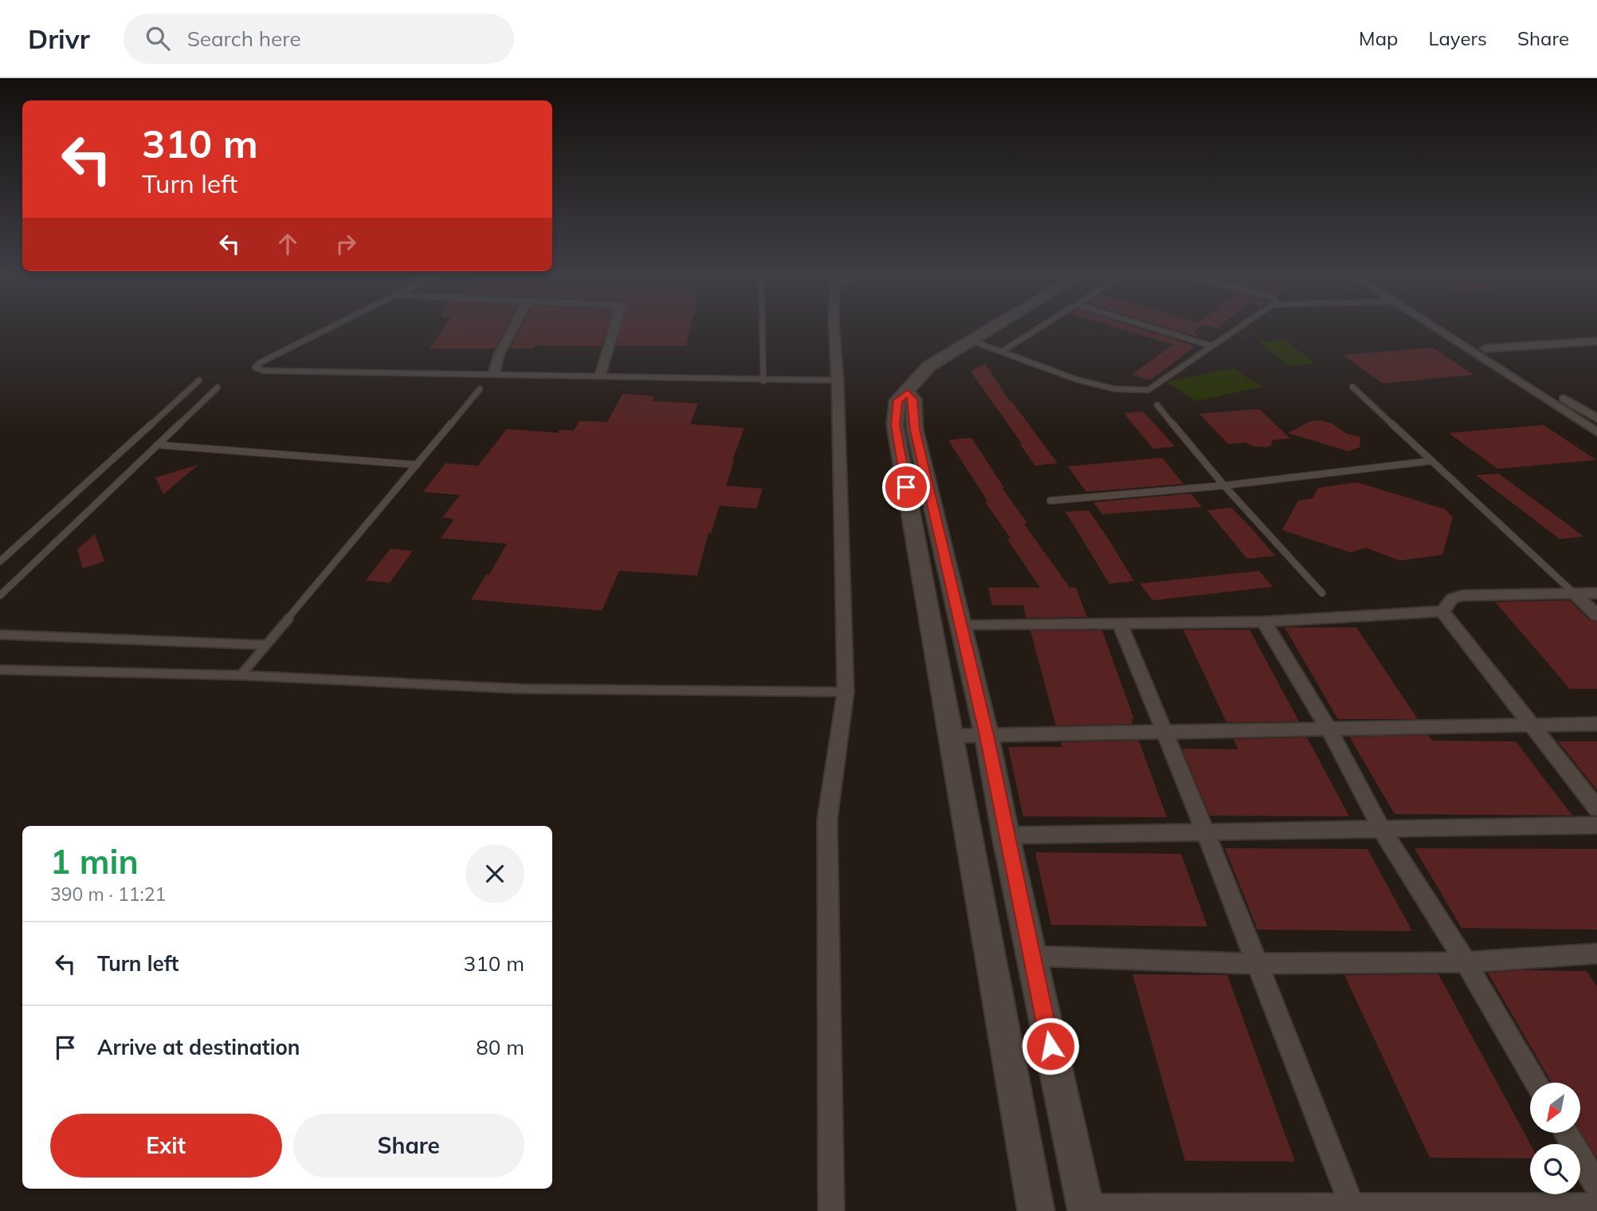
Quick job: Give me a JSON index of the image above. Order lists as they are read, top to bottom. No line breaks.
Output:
{"north":"bottom left","page":{"header":"Drivr","search":"Search here","nav":["Map","Layers","Share"],"turn":["310 m","Turn left"],"heading":["1 min","390 m · 11:21"],"list":[{"name":"Turn left","value":"310 m"},{"name":"Arrive at destination","value":"80 m"}],"buttons":["Exit","Share"]}}
